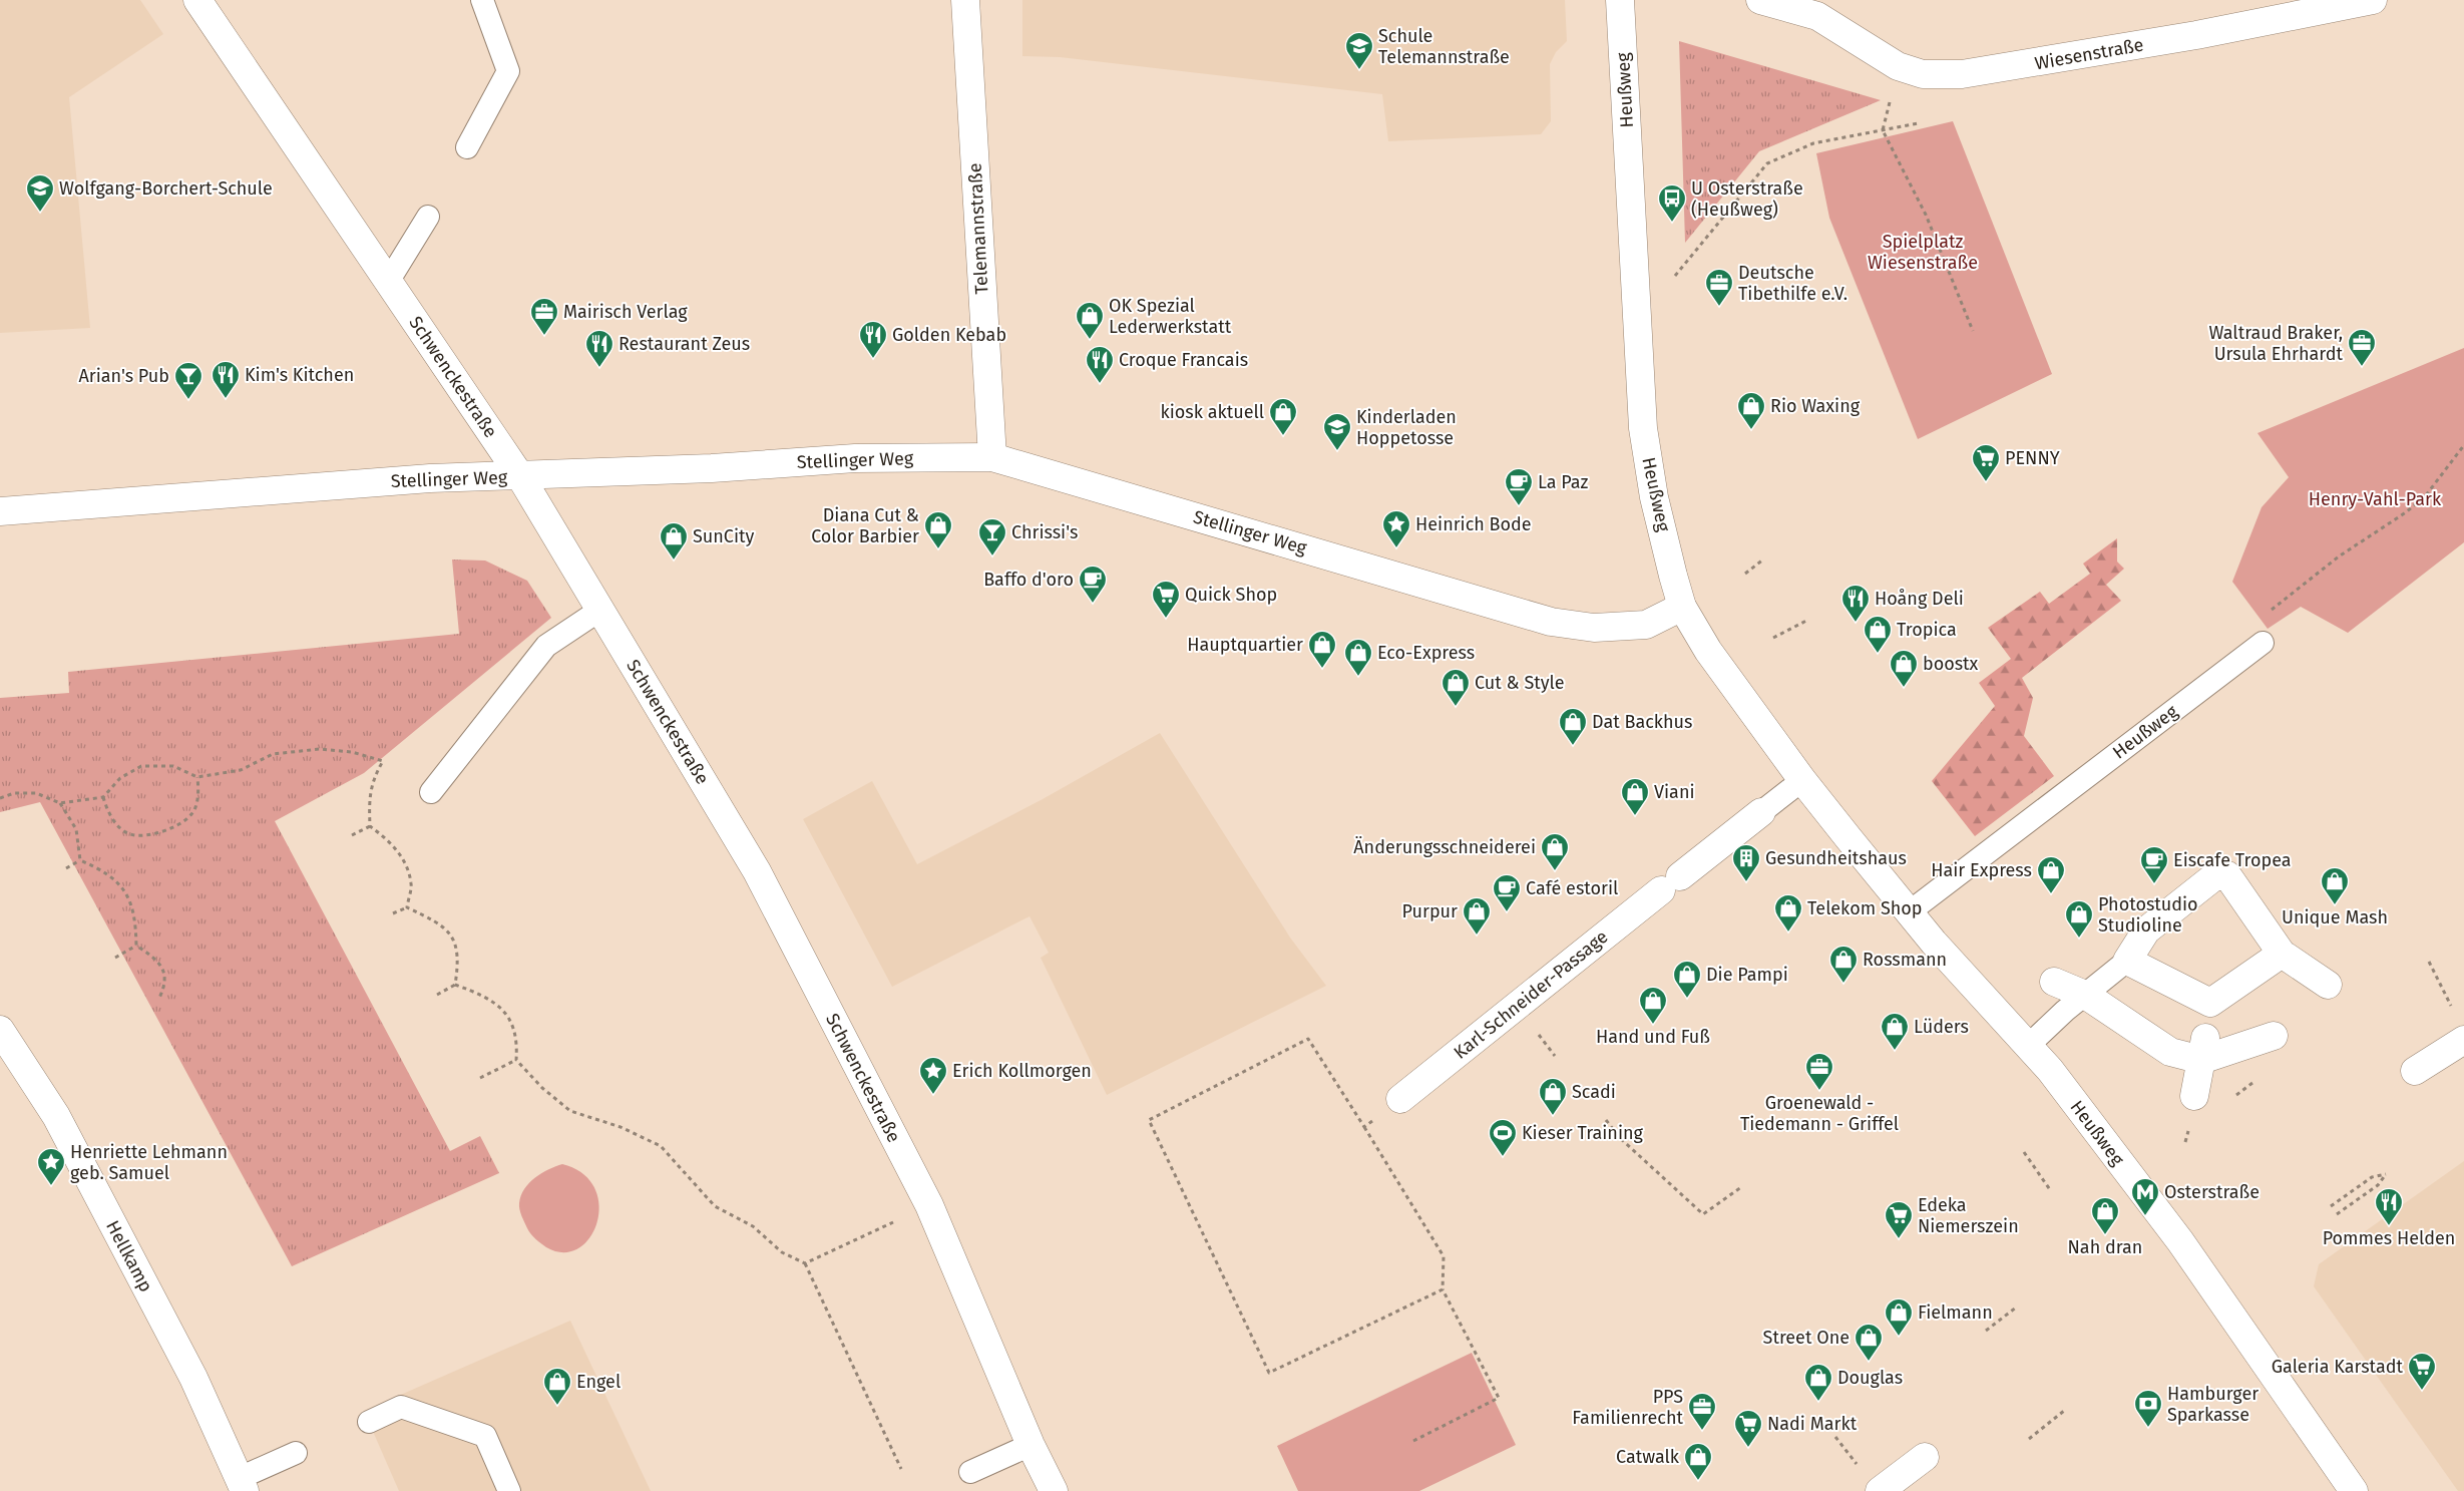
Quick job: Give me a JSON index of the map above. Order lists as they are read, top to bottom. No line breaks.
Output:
{"streets":{"street":["Wiesenstraße","Heußweg","Telemannstraße","Schwenckestraße","Stellinger Weg","Karl-Schneider-Passage","Hellkamp"]},"crossings":[["Heußweg","Stellinger Weg"],["Heußweg","Karl-Schneider-Passage"],["Telemannstraße","Stellinger Weg"],["Schwenckestraße","Stellinger Weg"]],"parks":["Spielplatz Wiesenstraße","Henry-Vahl-Park"],"places":{"school or university":["Schule Telemannstraße","Wolfgang-Borchert-Schule","Kinderladen Hoppetosse"],"bus stop":["U Osterstraße (Heußweg)"],"office":["Deutsche Tibethilfe e.V.","Mairisch Verlag","Waltraud Braker, Ursula Ehrhardt","Groenewald - Tiedemann - Griffel","PPS Familienrecht"],"shop":["OK Spezial Lederwerkstatt","Rio Waxing","kiosk aktuell","Diana Cut & Color Barbier","SunCity","Tropica","Hauptquartier","Eco-Express","boostx","Cut & Style","Dat Backhus","Viani","Änderungsschneiderei","Hair Express","Unique Mash","Telekom Shop","Purpur","Photostudio Studioline","Rossmann","Die Pampi","Hand und Fuß","Lüders","Scadi","Nah dran","Fielmann","Street One","Douglas","Engel","Catwalk"],"restaurant":["Golden Kebab","Restaurant Zeus","Croque Francais","Kim's Kitchen","Hoång Deli","Pommes Helden"],"bar":["Arian's Pub","Chrissi's"],"supermarket":["PENNY","Quick Shop","Edeka Niemerszein","Galeria Karstadt","Nadi Markt"],"cafe":["La Paz","Baffo d'oro","Eiscafe Tropea","Café estoril"],"place":["Heinrich Bode","Erich Kollmorgen","Henriette Lehmann geb. Samuel"],"building":["Gesundheitshaus"],"sports":["Kieser Training"],"metro station":["Osterstraße"],"bank":["Hamburger Sparkasse"]}}
